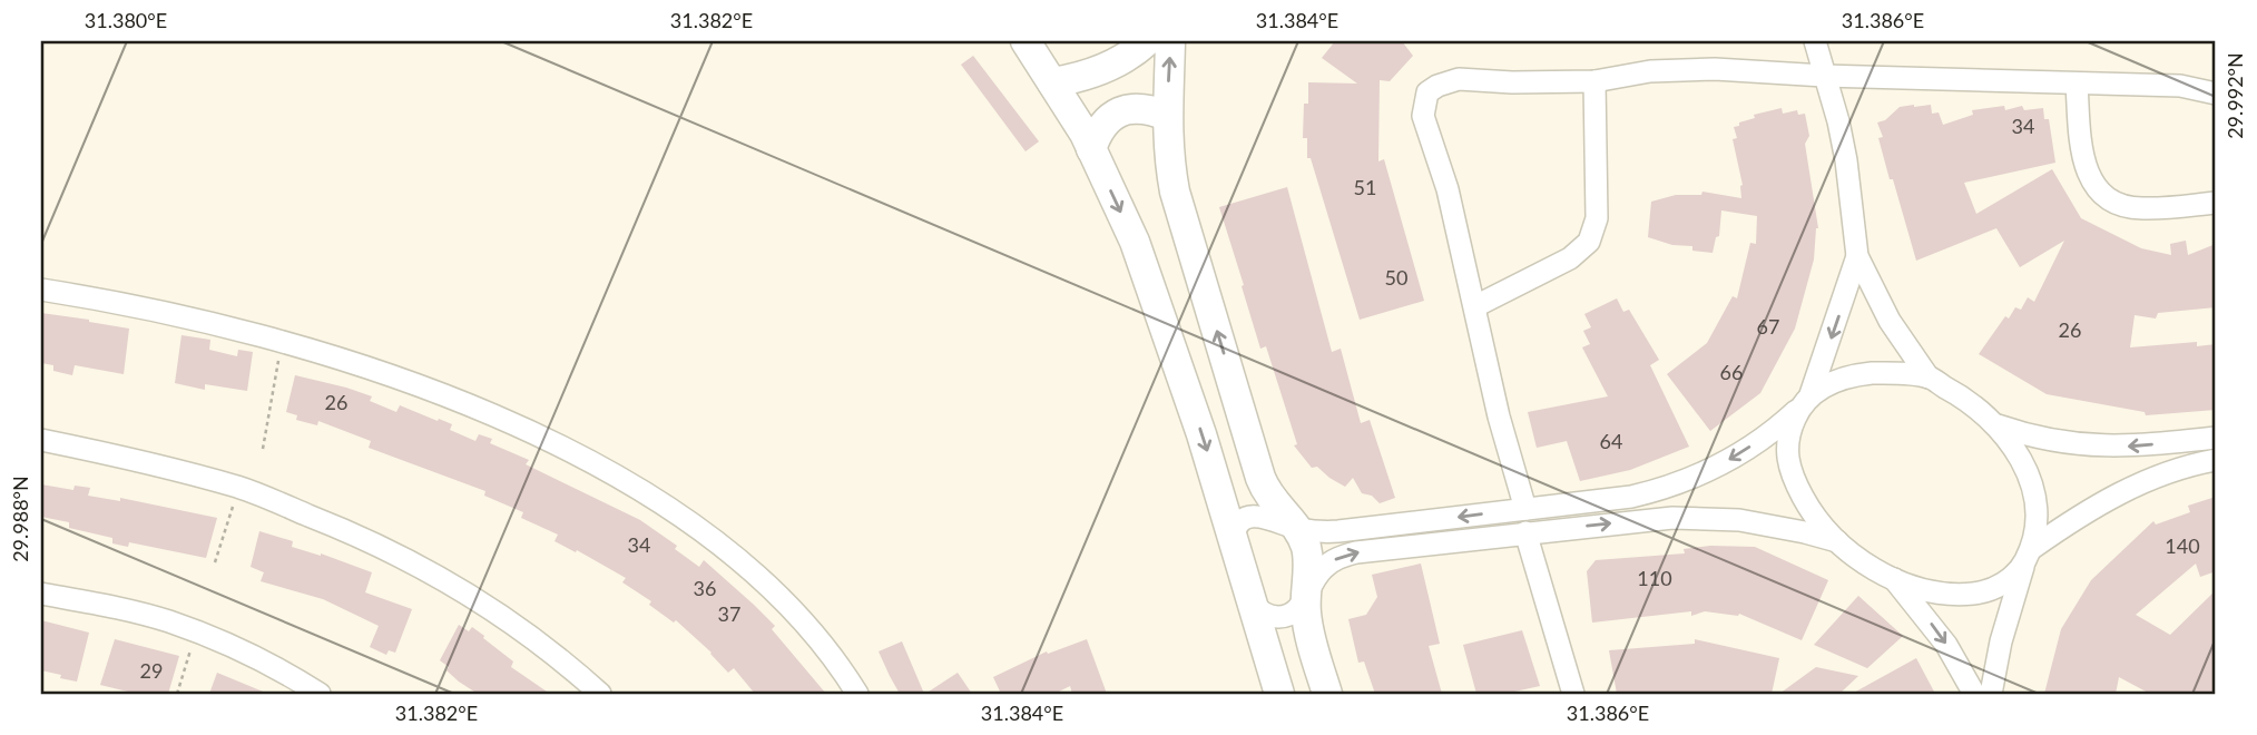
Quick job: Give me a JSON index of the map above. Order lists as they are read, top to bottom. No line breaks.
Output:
{"house_numbers":["34","51","50","67","26","66","26","64","34","140","110","36","37","29"],"coordinates":["31.380°E","31.382°E","31.384°E","31.386°E","29.992°N","29.988°N"]}
